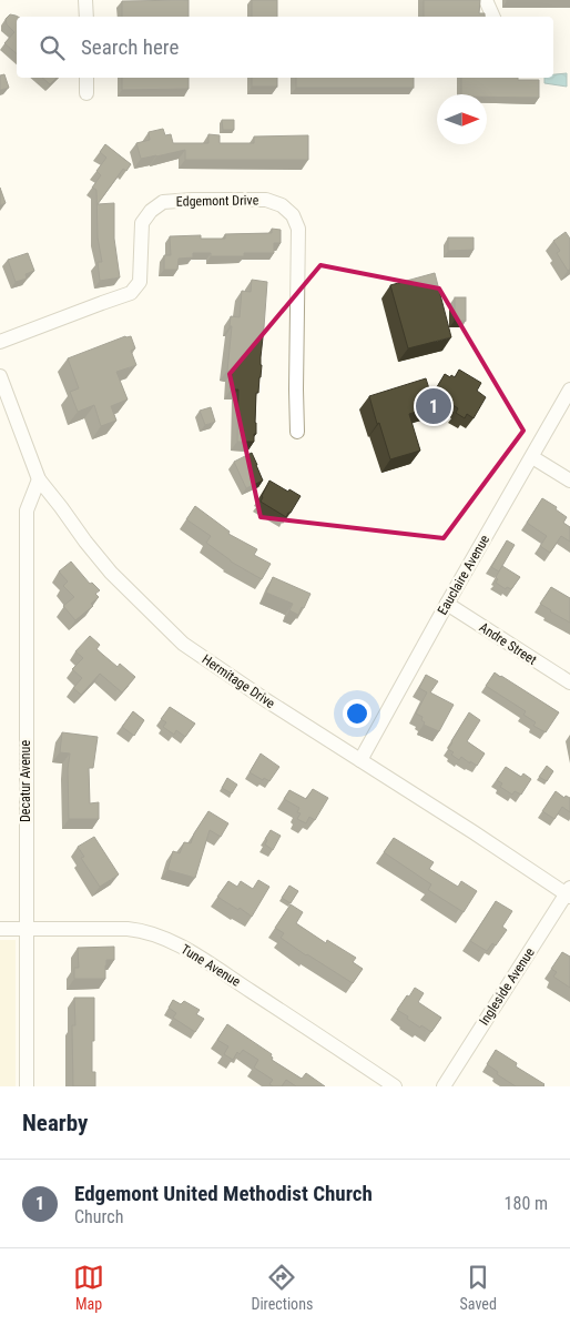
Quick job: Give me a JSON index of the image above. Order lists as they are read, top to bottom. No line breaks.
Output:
{"streets":{"street":["Edgemont Drive","Eauclaire Avenue","Andre Street","Hermitage Drive","Decatur Avenue","Tune Avenue","Ingleside Avenue"]},"crossings":[["Eauclaire Avenue","Andre Street"],["Eauclaire Avenue","Hermitage Drive"],["Hermitage Drive","Decatur Avenue"],["Hermitage Drive","Ingleside Avenue"],["Decatur Avenue","Tune Avenue"]],"north":"right","page":{"search":"Search here","pins":"1","heading":"Nearby","list":[{"mark":"1","name":"Edgemont United Methodist Church","note":"Church","value":"180 m"}],"nav":["Map","Directions","Saved"]}}
